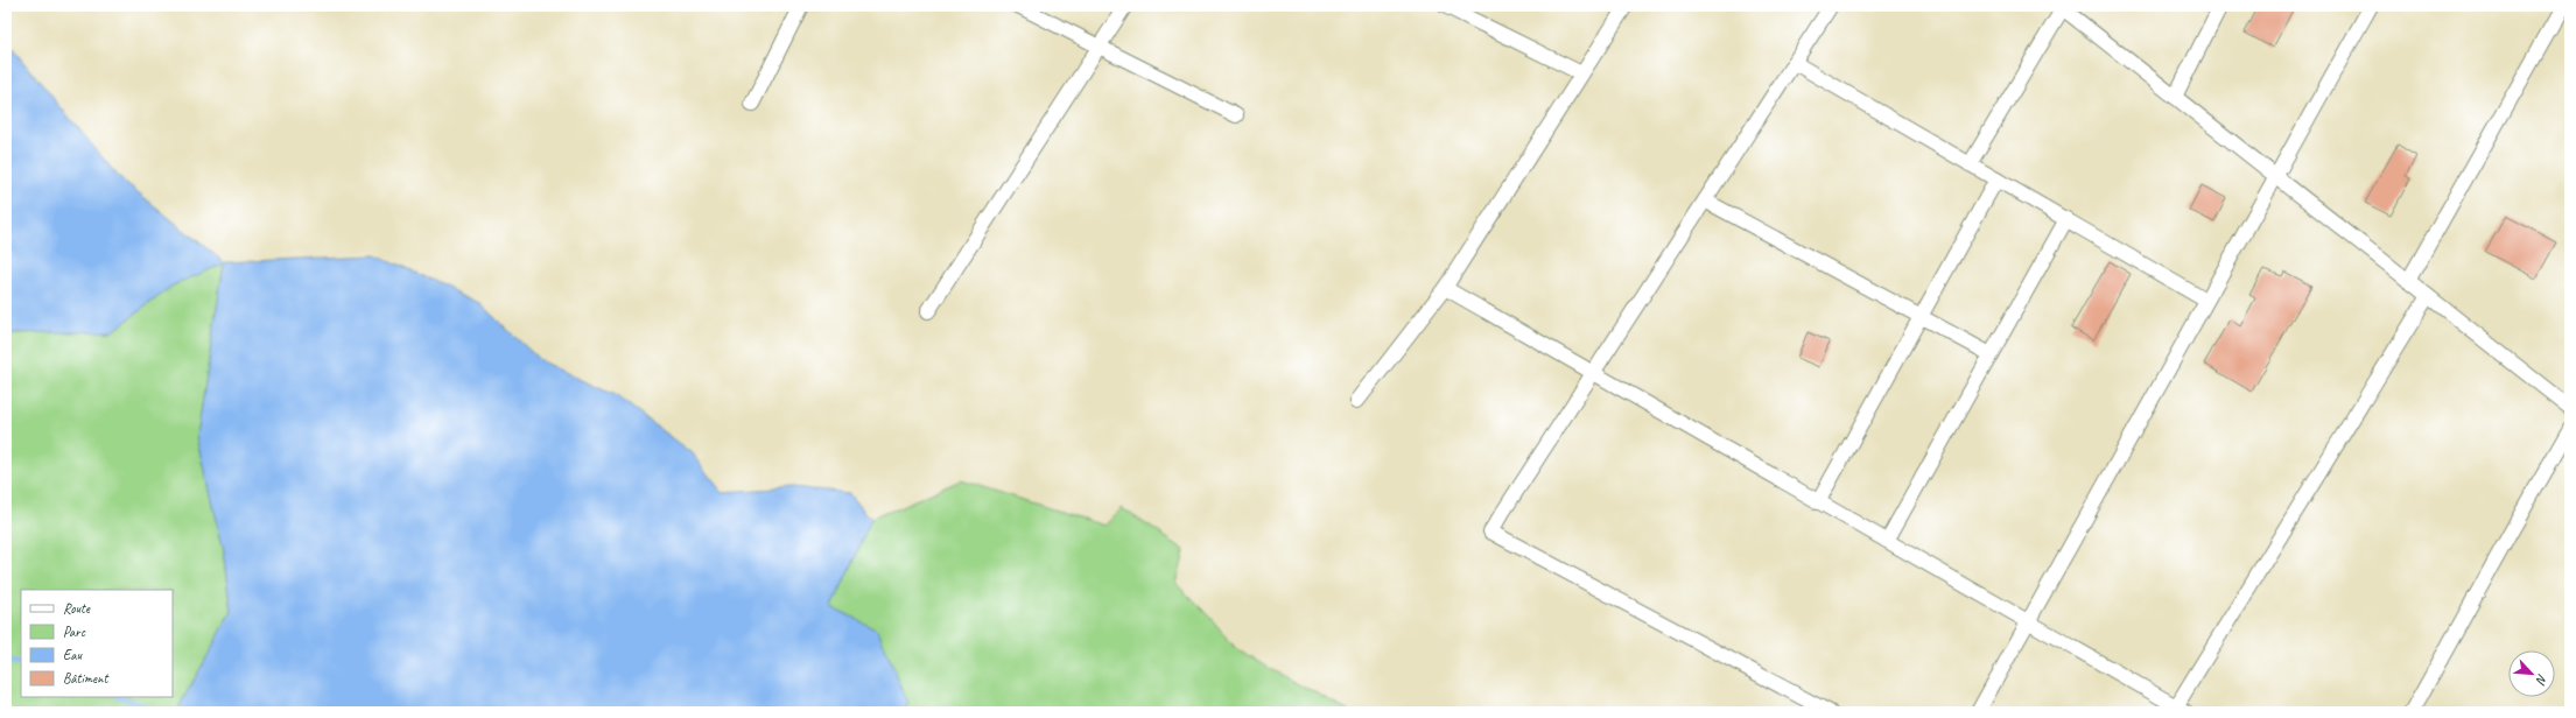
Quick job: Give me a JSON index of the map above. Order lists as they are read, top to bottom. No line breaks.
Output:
{"legend":["Route","Parc","Eau","Bâtiment"],"north":"bottom right"}
